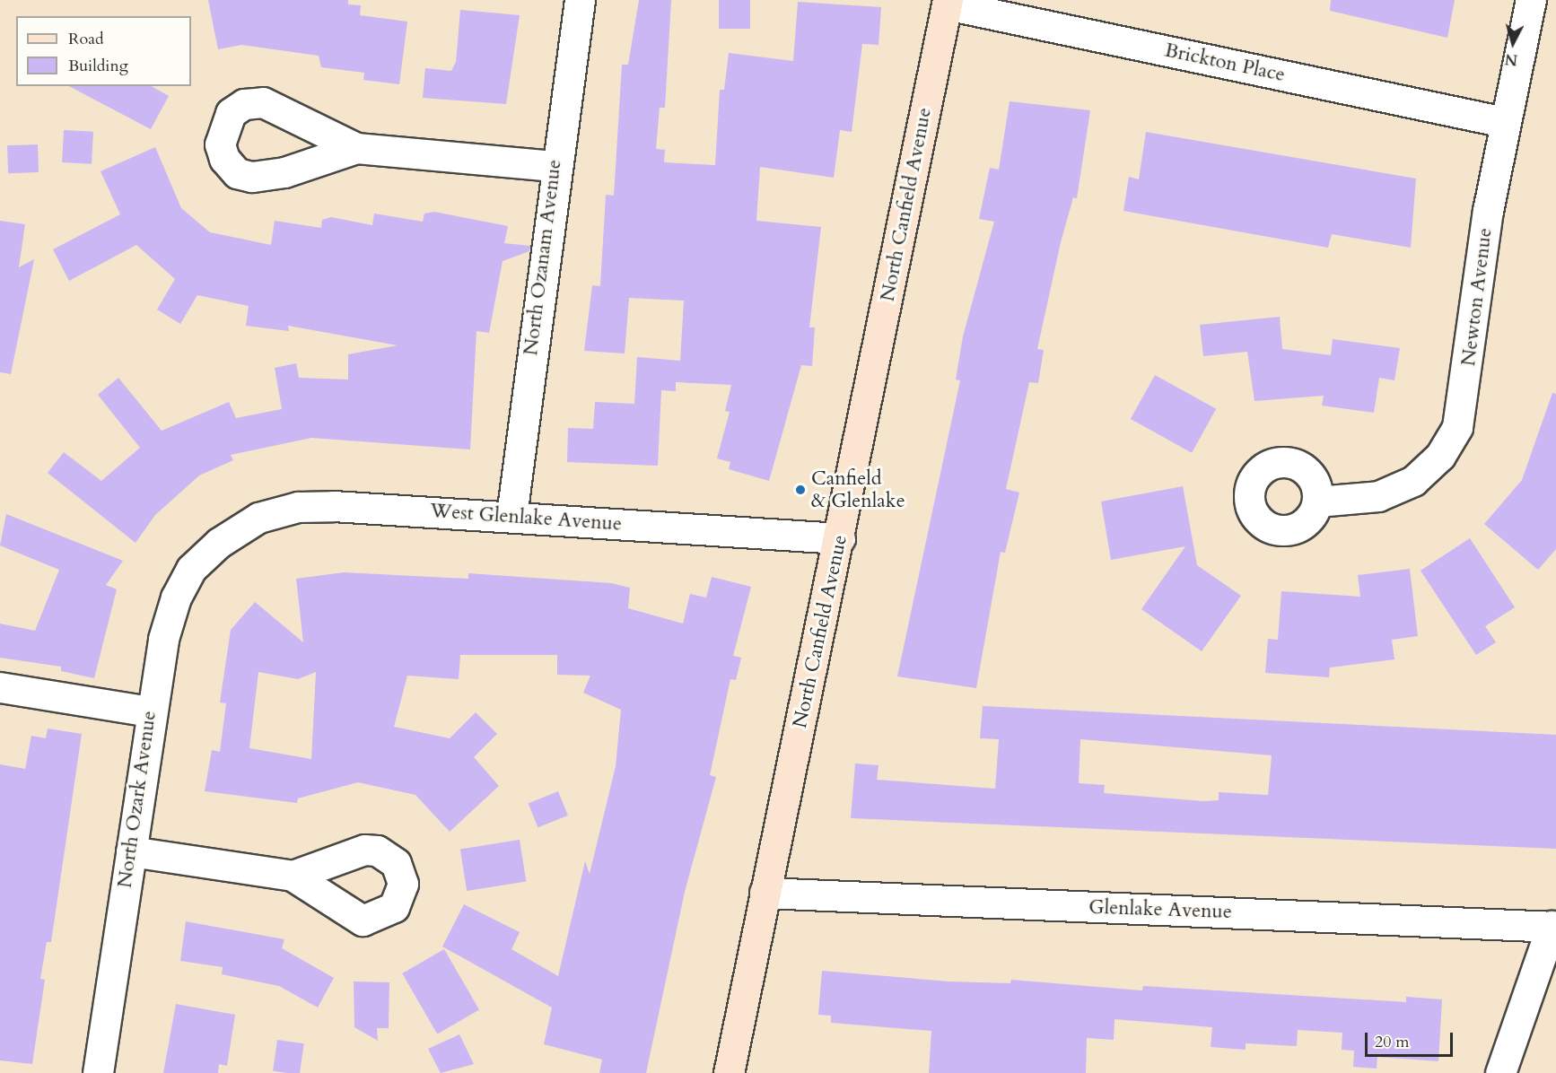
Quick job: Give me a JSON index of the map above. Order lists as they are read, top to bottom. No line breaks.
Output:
{"streets":{"street":["Brickton Place","North Canfield Avenue","North Ozanam Avenue","Newton Avenue","West Glenlake Avenue","North Ozark Avenue","Glenlake Avenue"]},"crossings":[["Brickton Place","North Canfield Avenue"],["Brickton Place","Newton Avenue"],["North Canfield Avenue","West Glenlake Avenue"],["North Canfield Avenue","Glenlake Avenue"],["North Ozanam Avenue","West Glenlake Avenue"],["West Glenlake Avenue","North Ozark Avenue"]],"places":["Canfield & Glenlake"],"legend":["Road","Building"],"scale_bar":"20 m","north":"bottom"}
